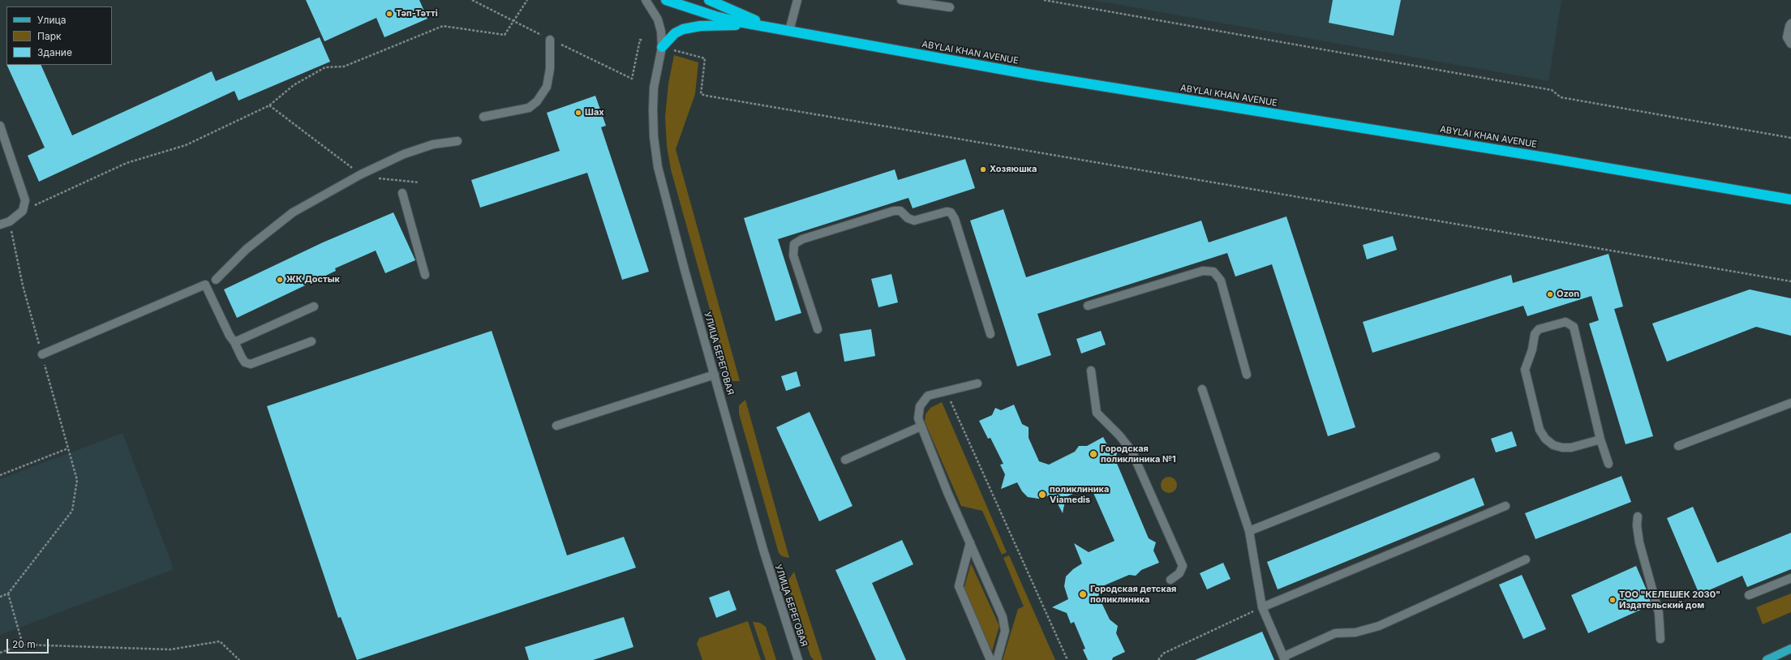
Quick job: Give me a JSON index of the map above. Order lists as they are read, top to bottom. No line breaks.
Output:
{"streets":{"highway":["ABYLAI KHAN AVENUE"],"street":["УЛИЦА БЕРЕГОВАЯ"]},"places":["Тәп-Тәтті","Шах","Хозяюшка","ЖК Достык","Ozon","Городская поликлиника №1","поликлиника Viamedis","Городская детская поликлиника","ТОО \"КЕЛЕШЕК 2030\" Издательский дом"],"legend":["Улица","Парк","Здание"],"scale_bar":"20 m"}
